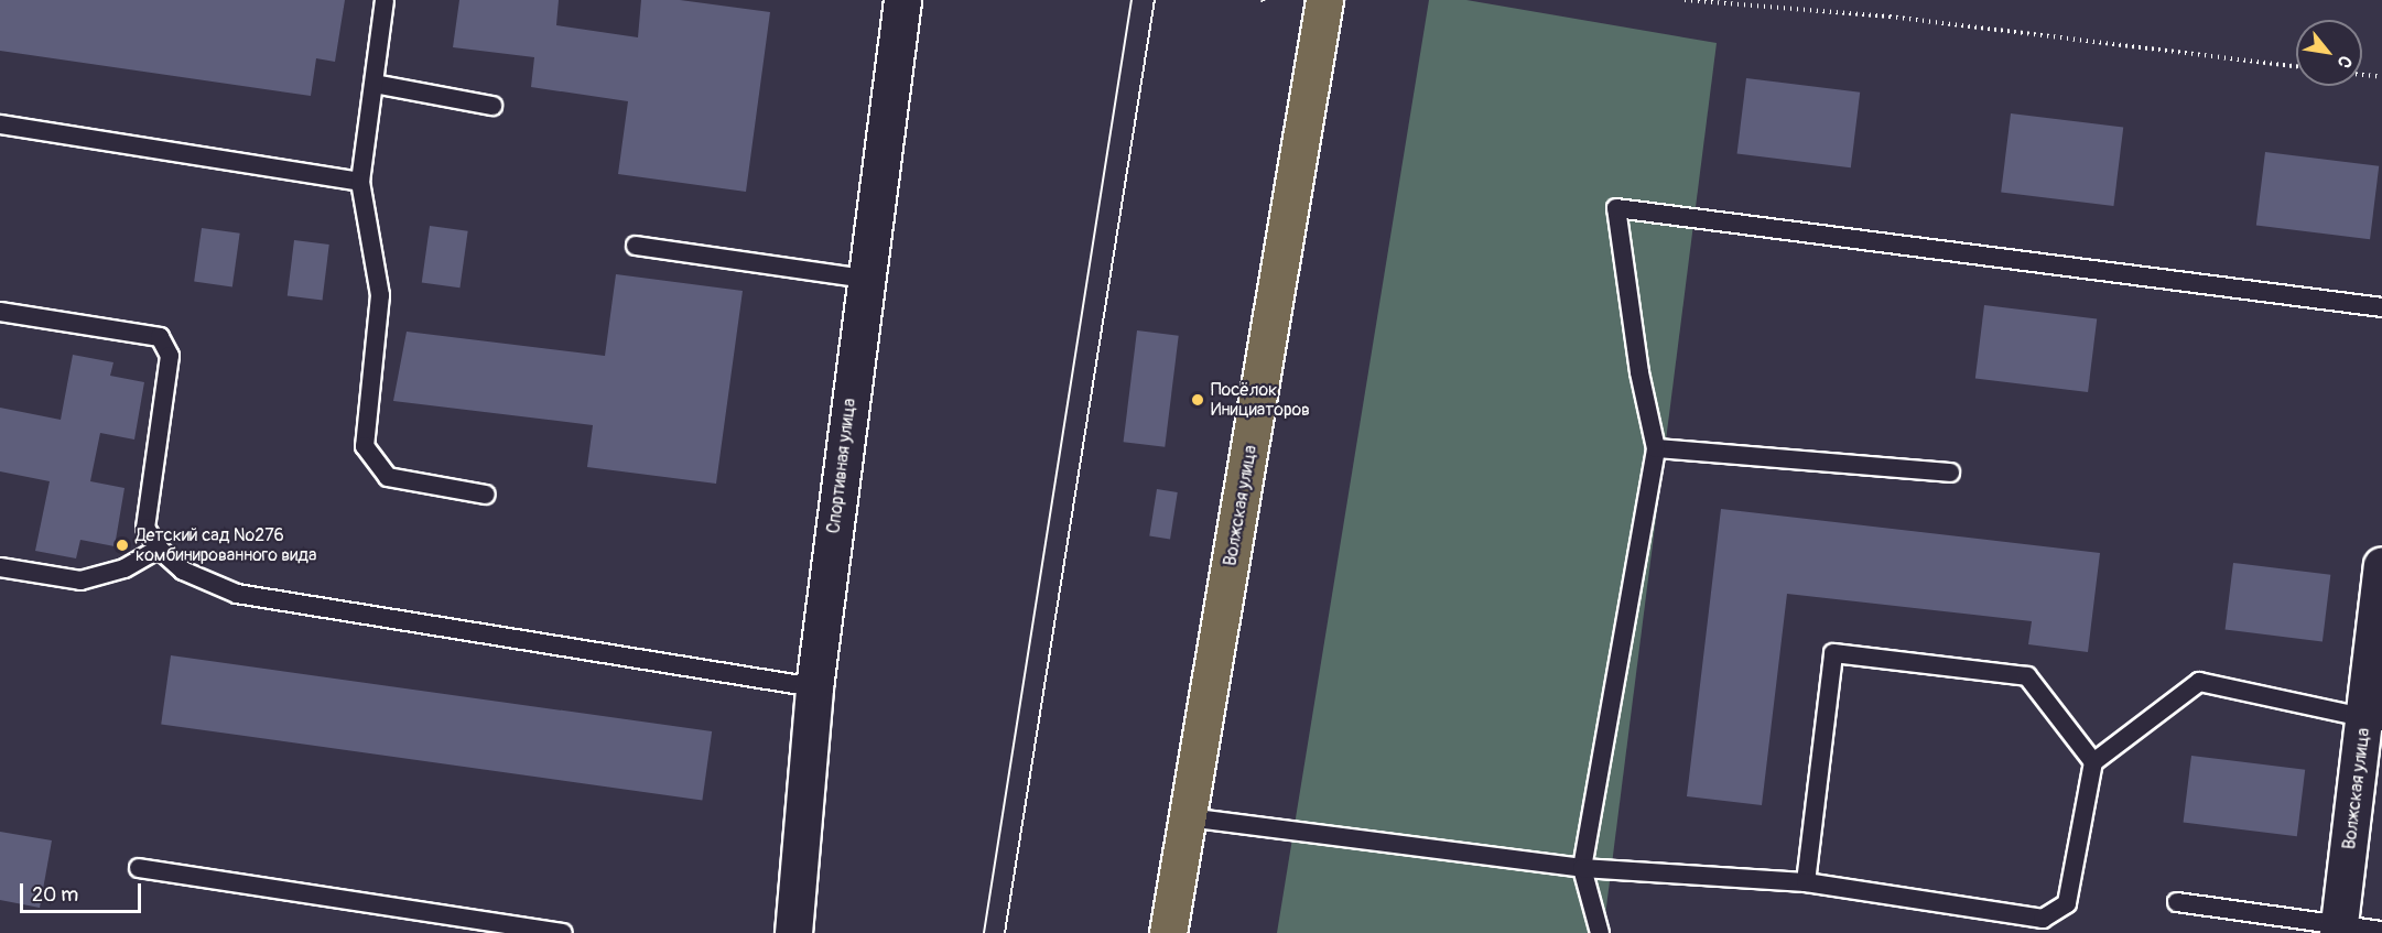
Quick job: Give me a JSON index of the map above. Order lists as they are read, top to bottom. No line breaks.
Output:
{"streets":{"main road":["Волжская улица"],"street":["Спортивная улица"]},"places":["Посёлок Инициаторов","Детский сад №276 комбинированного вида"],"scale_bar":"20 m","north":"bottom right"}
